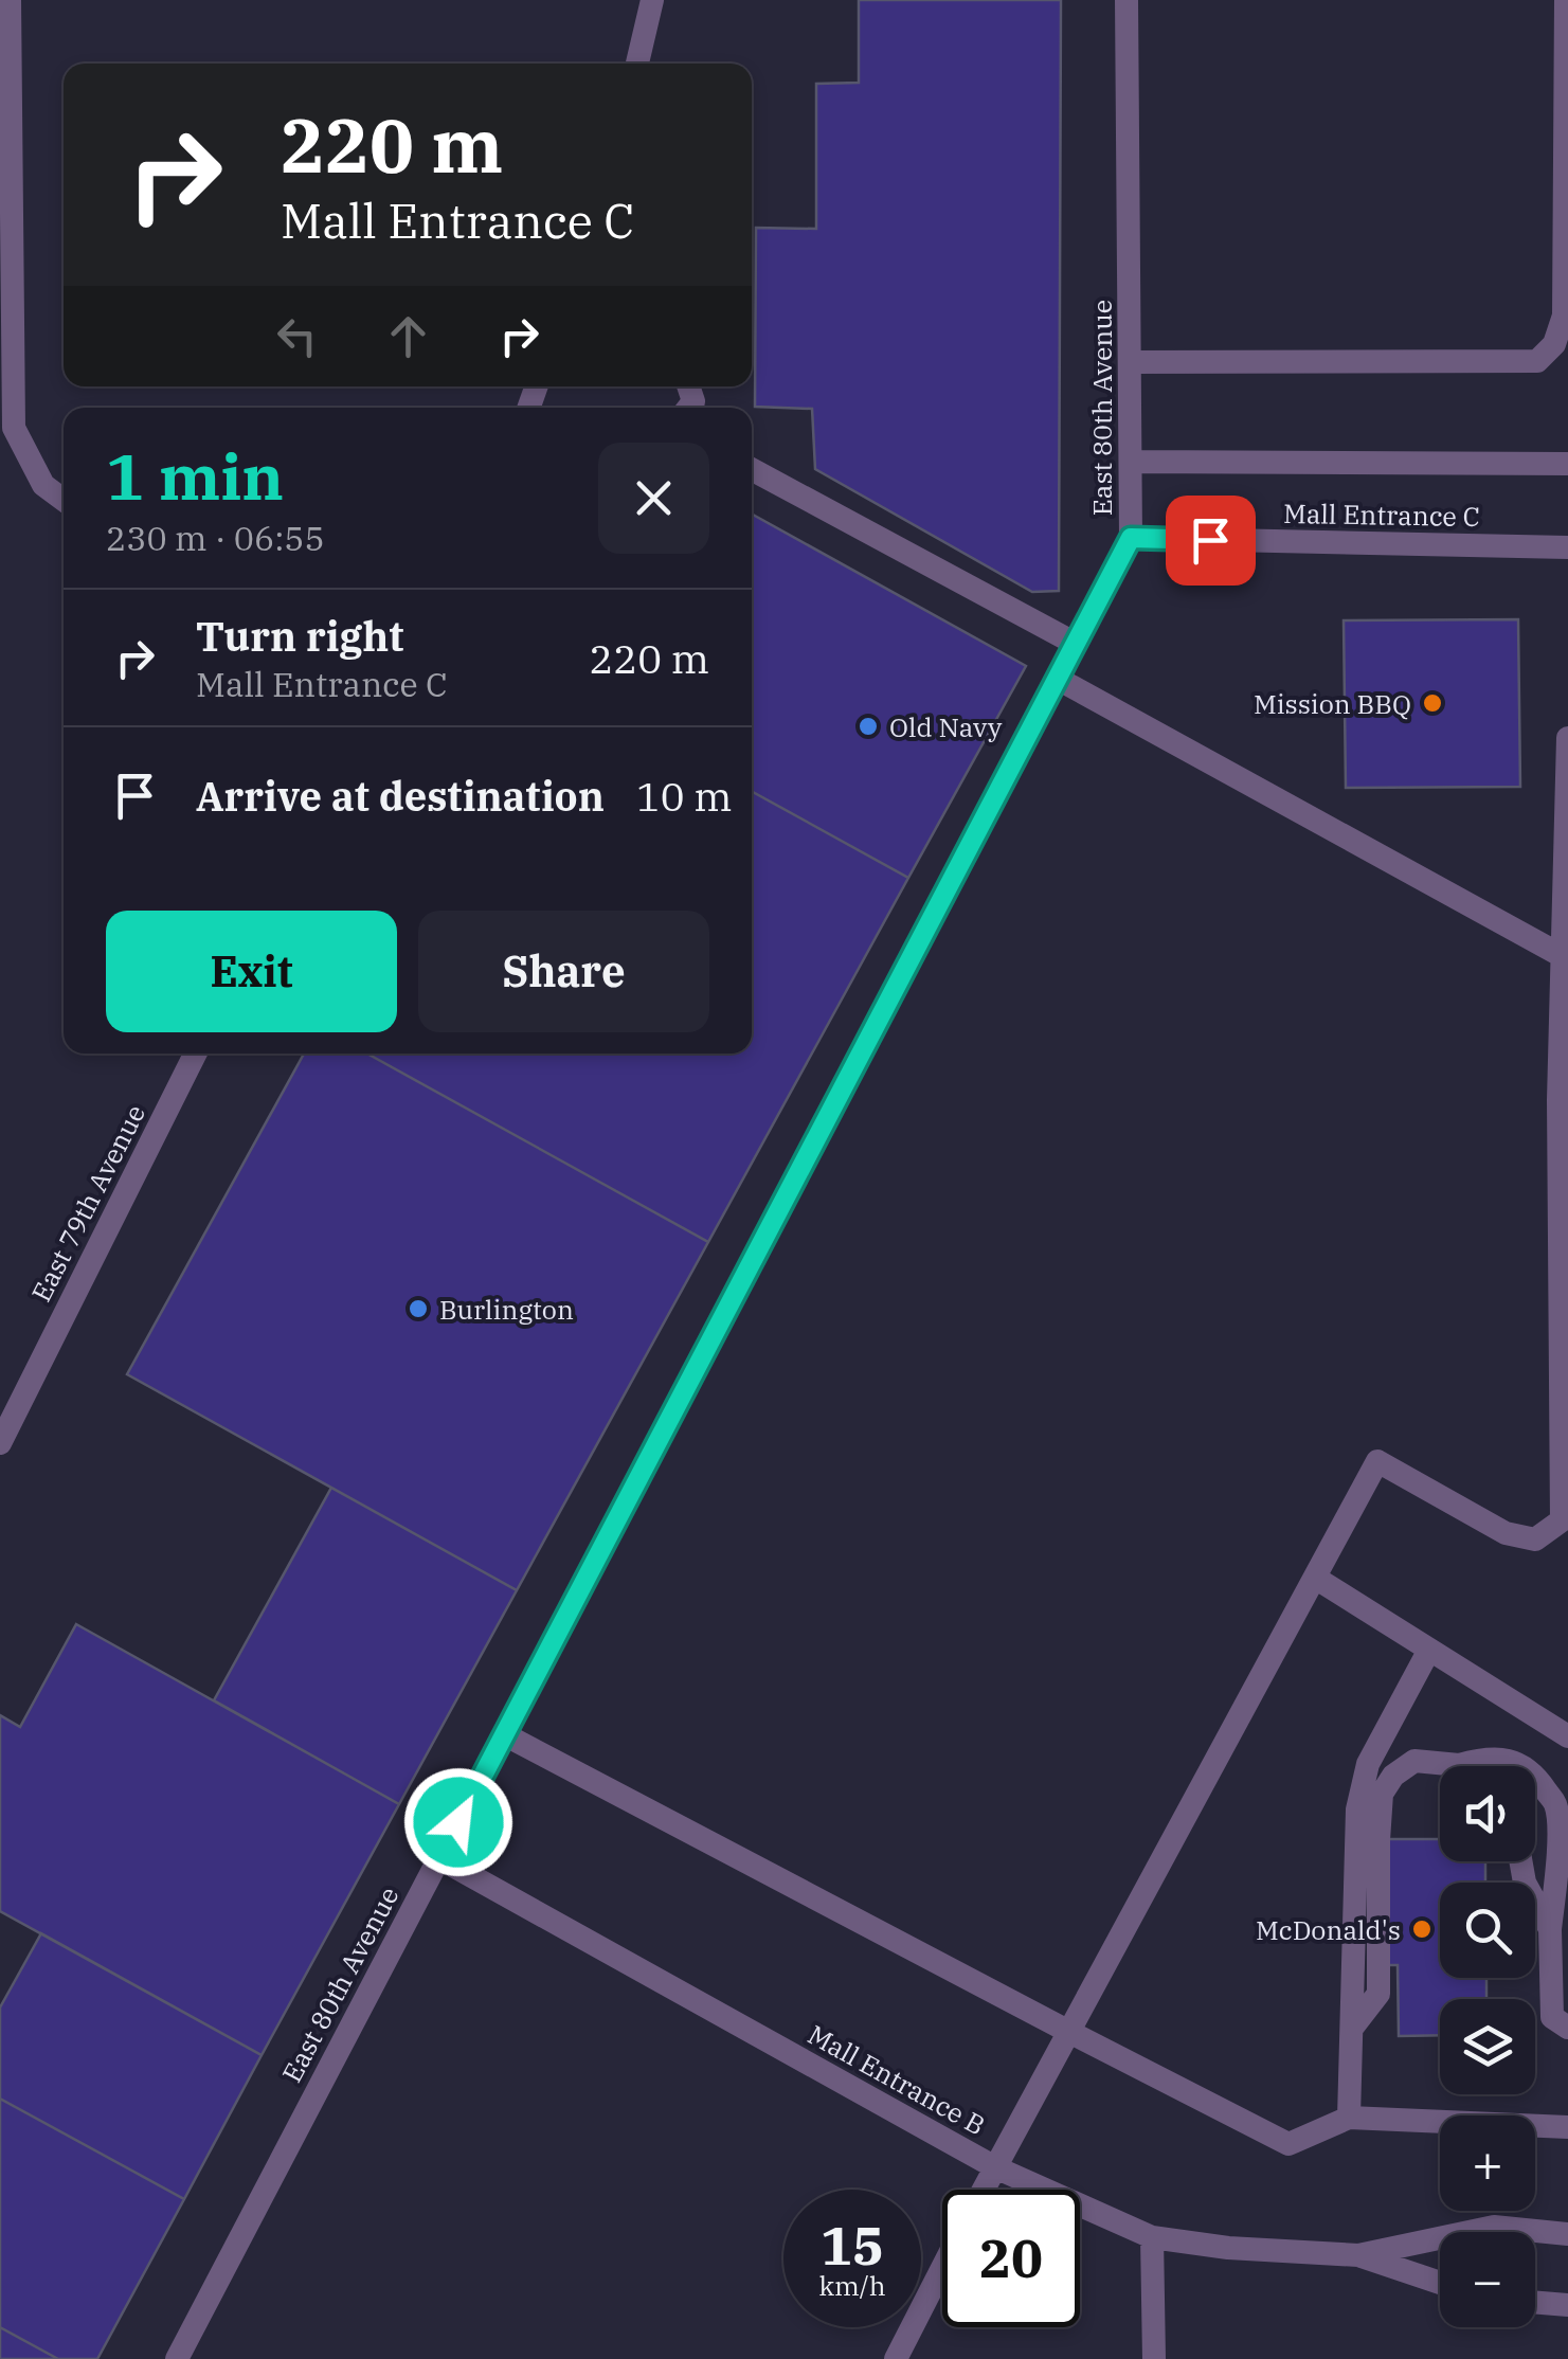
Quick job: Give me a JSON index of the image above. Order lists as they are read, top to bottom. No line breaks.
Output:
{"streets":{"lane":["East 80th Avenue","Mall Entrance C","East 79th Avenue","Mall Entrance B"]},"crossings":[["East 80th Avenue","Mall Entrance C"],["East 80th Avenue","Mall Entrance B"]],"places":["Mission BBQ","Old Navy","Burlington","McDonald's"],"page":{"turn":["220 m","Mall Entrance C"],"heading":["1 min","230 m · 06:55"],"list":[{"name":"Turn right","note":"Mall Entrance C","value":"220 m"},{"name":"Arrive at destination","value":"10 m"}],"buttons":["Exit","Share"],"map_buttons":["+","−"],"speed":"15 km/h","limit":"20"}}
